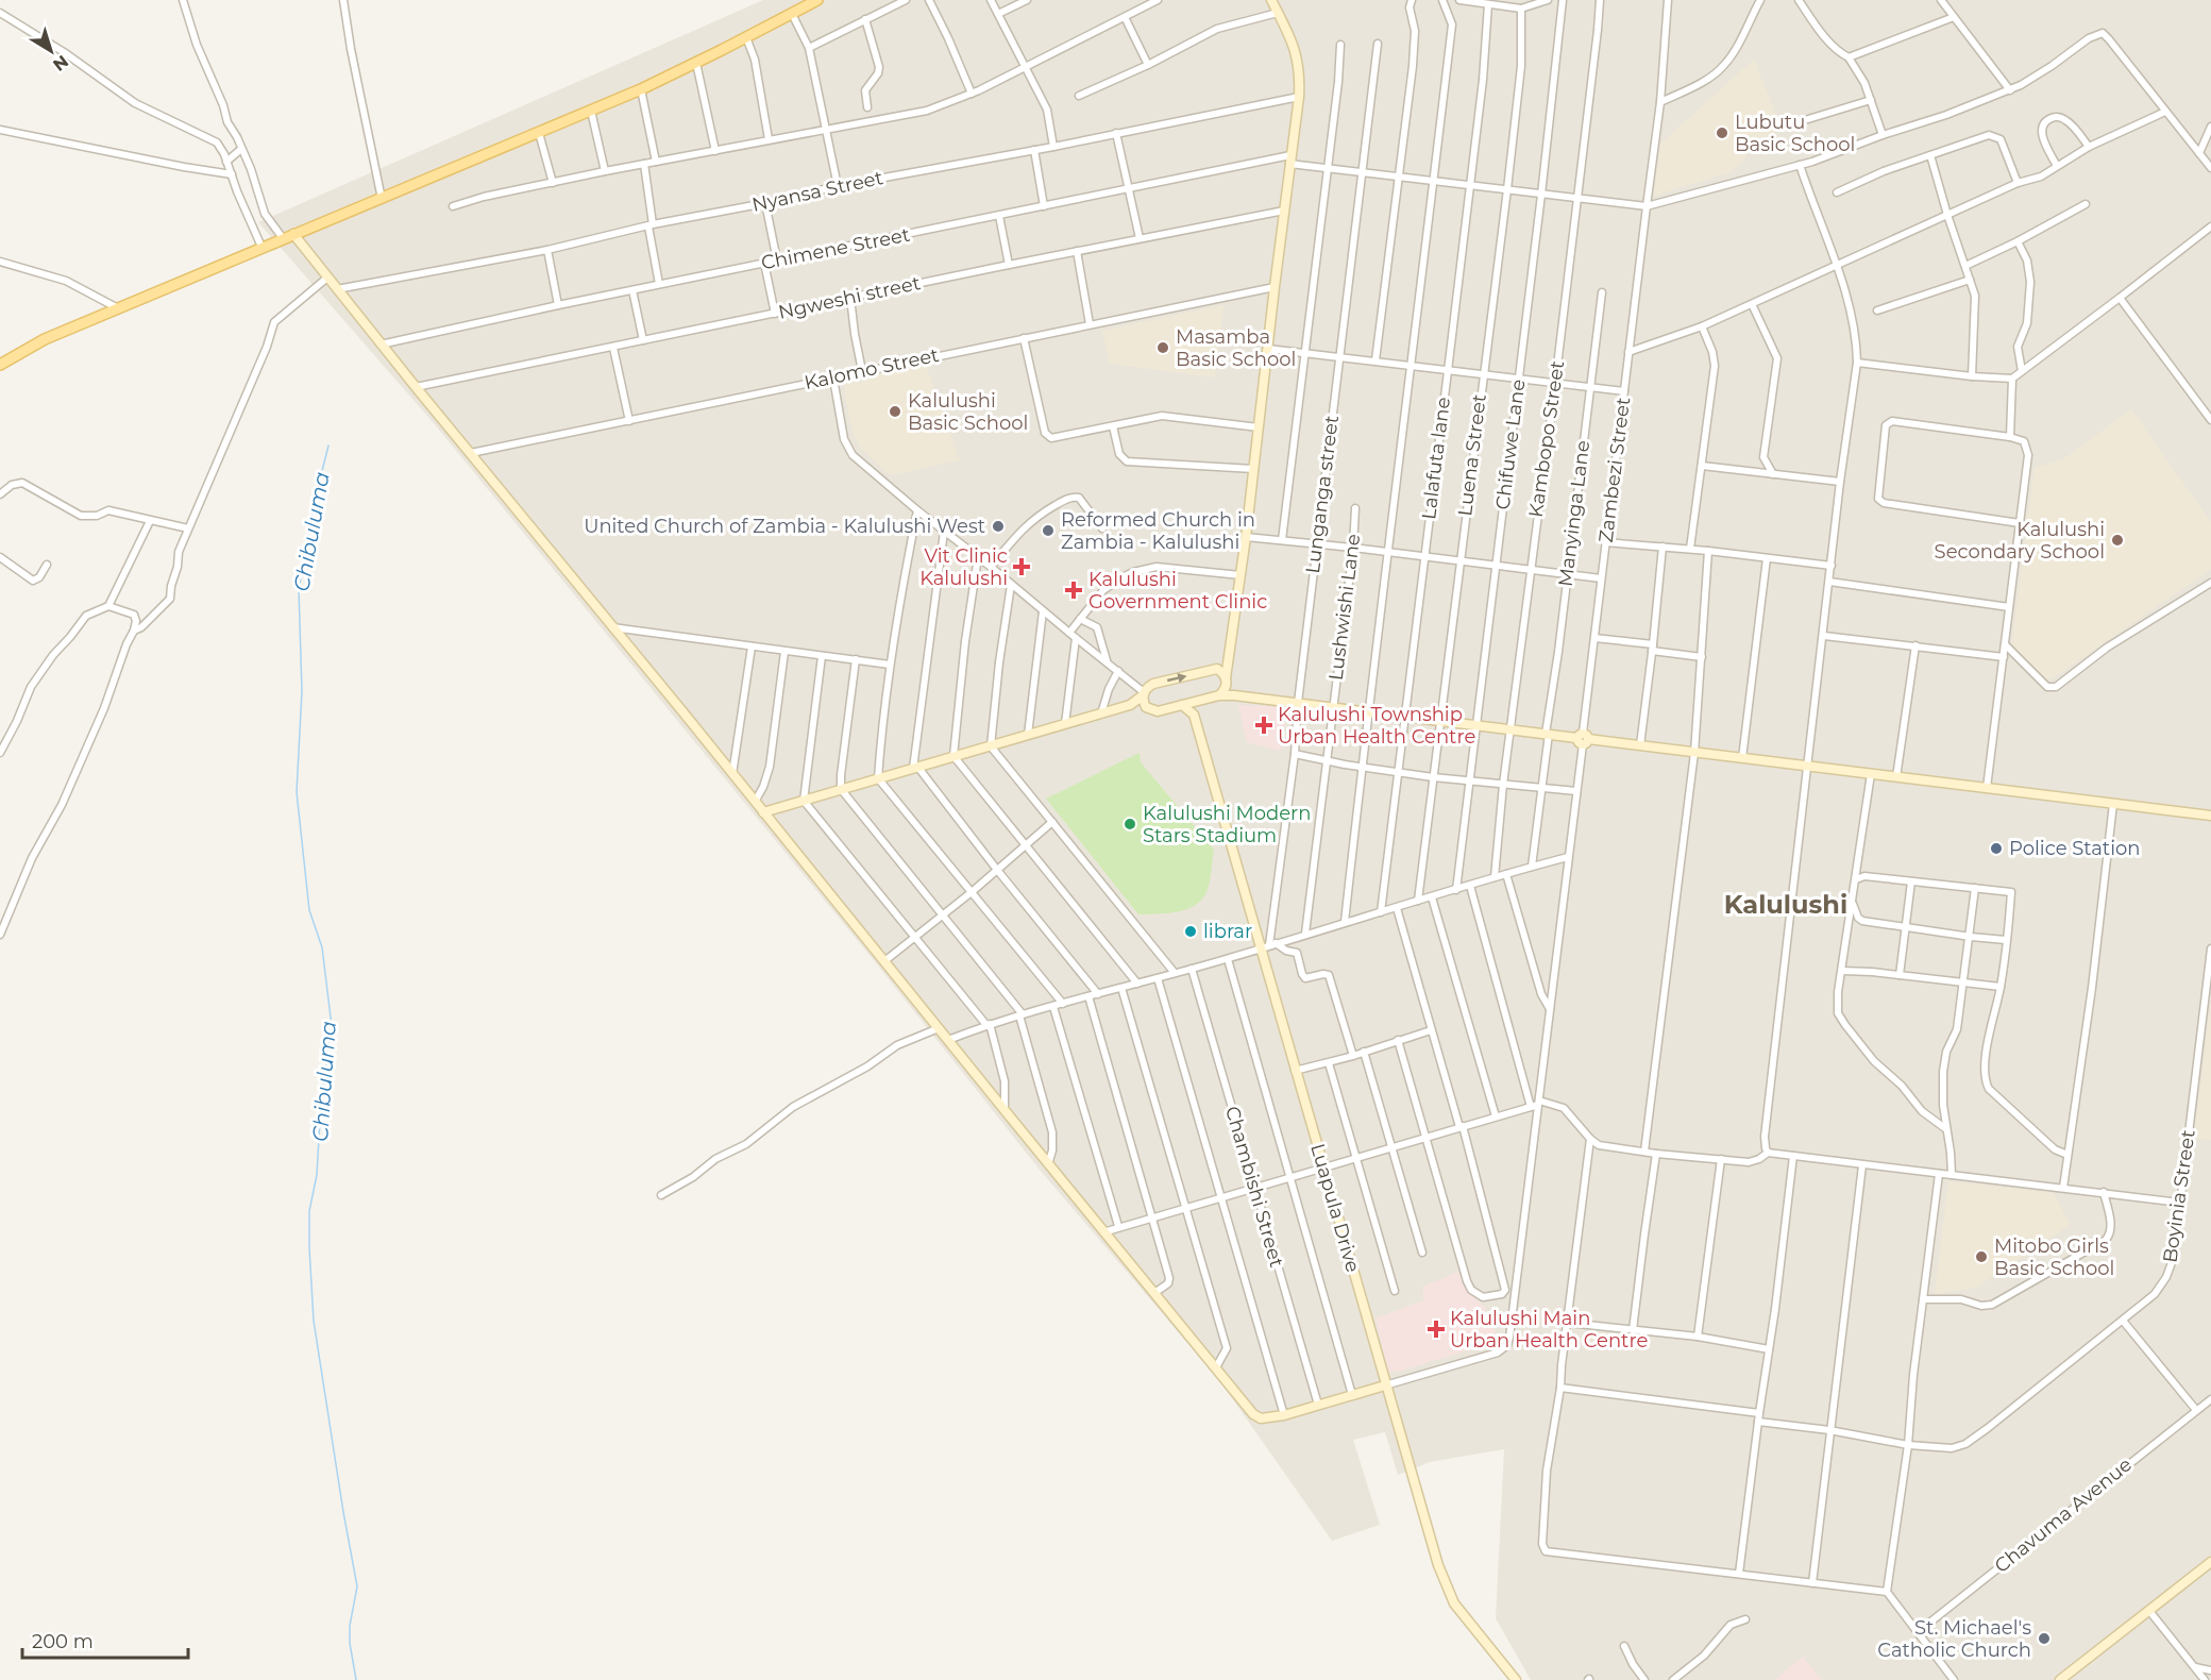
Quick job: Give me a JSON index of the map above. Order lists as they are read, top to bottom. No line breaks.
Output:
{"streets":{"street":["Nyansa Street","Chimene Street","Ngweshi street","Kalomo Street","Kambopo Street","Chifuwe Lane","Luena Street","Lalafuta lane","Zambezi Street","Lunganga street","Manyinga Lane","Lushwishi Lane","Chambishi Street","Boyinia Street","Luapula Drive","Chavuma Avenue"]},"crossings":[["Zambezi Street","Luapula Drive"]],"districts":["Kalulushi"],"water":["Chibuluma"],"places":{"other":["Lubutu Basic School","Masamba Basic School","Kalulushi Basic School","United Church of Zambia - Kalulushi West","Reformed Church in Zambia - Kalulushi","Kalulushi Secondary School","Kalulushi Modern Stars Stadium","Police Station","librar","Mitobo Girls Basic School","St. Michael's Catholic Church"],"health":["Vit Clinic Kalulushi","Kalulushi Government Clinic","Kalulushi Township Urban Health Centre","Kalulushi Main Urban Health Centre"]},"scale_bar":"200 m","north":"bottom right"}
